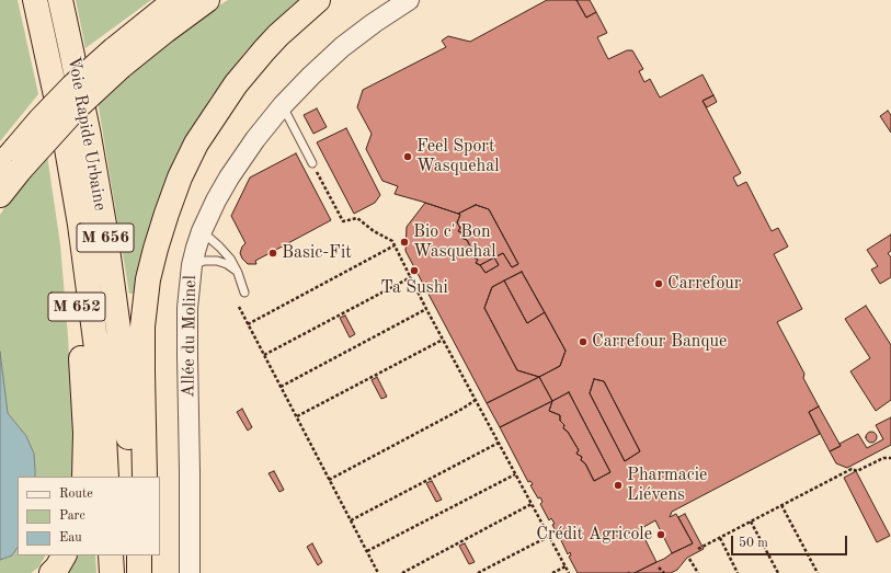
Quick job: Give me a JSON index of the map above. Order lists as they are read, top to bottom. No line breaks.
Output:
{"streets":{"highway":["Voie Rapide Urbaine","M 656","M 652"],"street":["Allée du Molinel"]},"crossings":[["Voie Rapide Urbaine","M 652"]],"places":["Feel Sport Wasquehal","Bio c' Bon Wasquehal","Basic-Fit","Ta Sushi","Carrefour","Carrefour Banque","Pharmacie Liévens","Crédit Agricole"],"legend":["Route","Parc","Eau"],"scale_bar":"50 m"}
